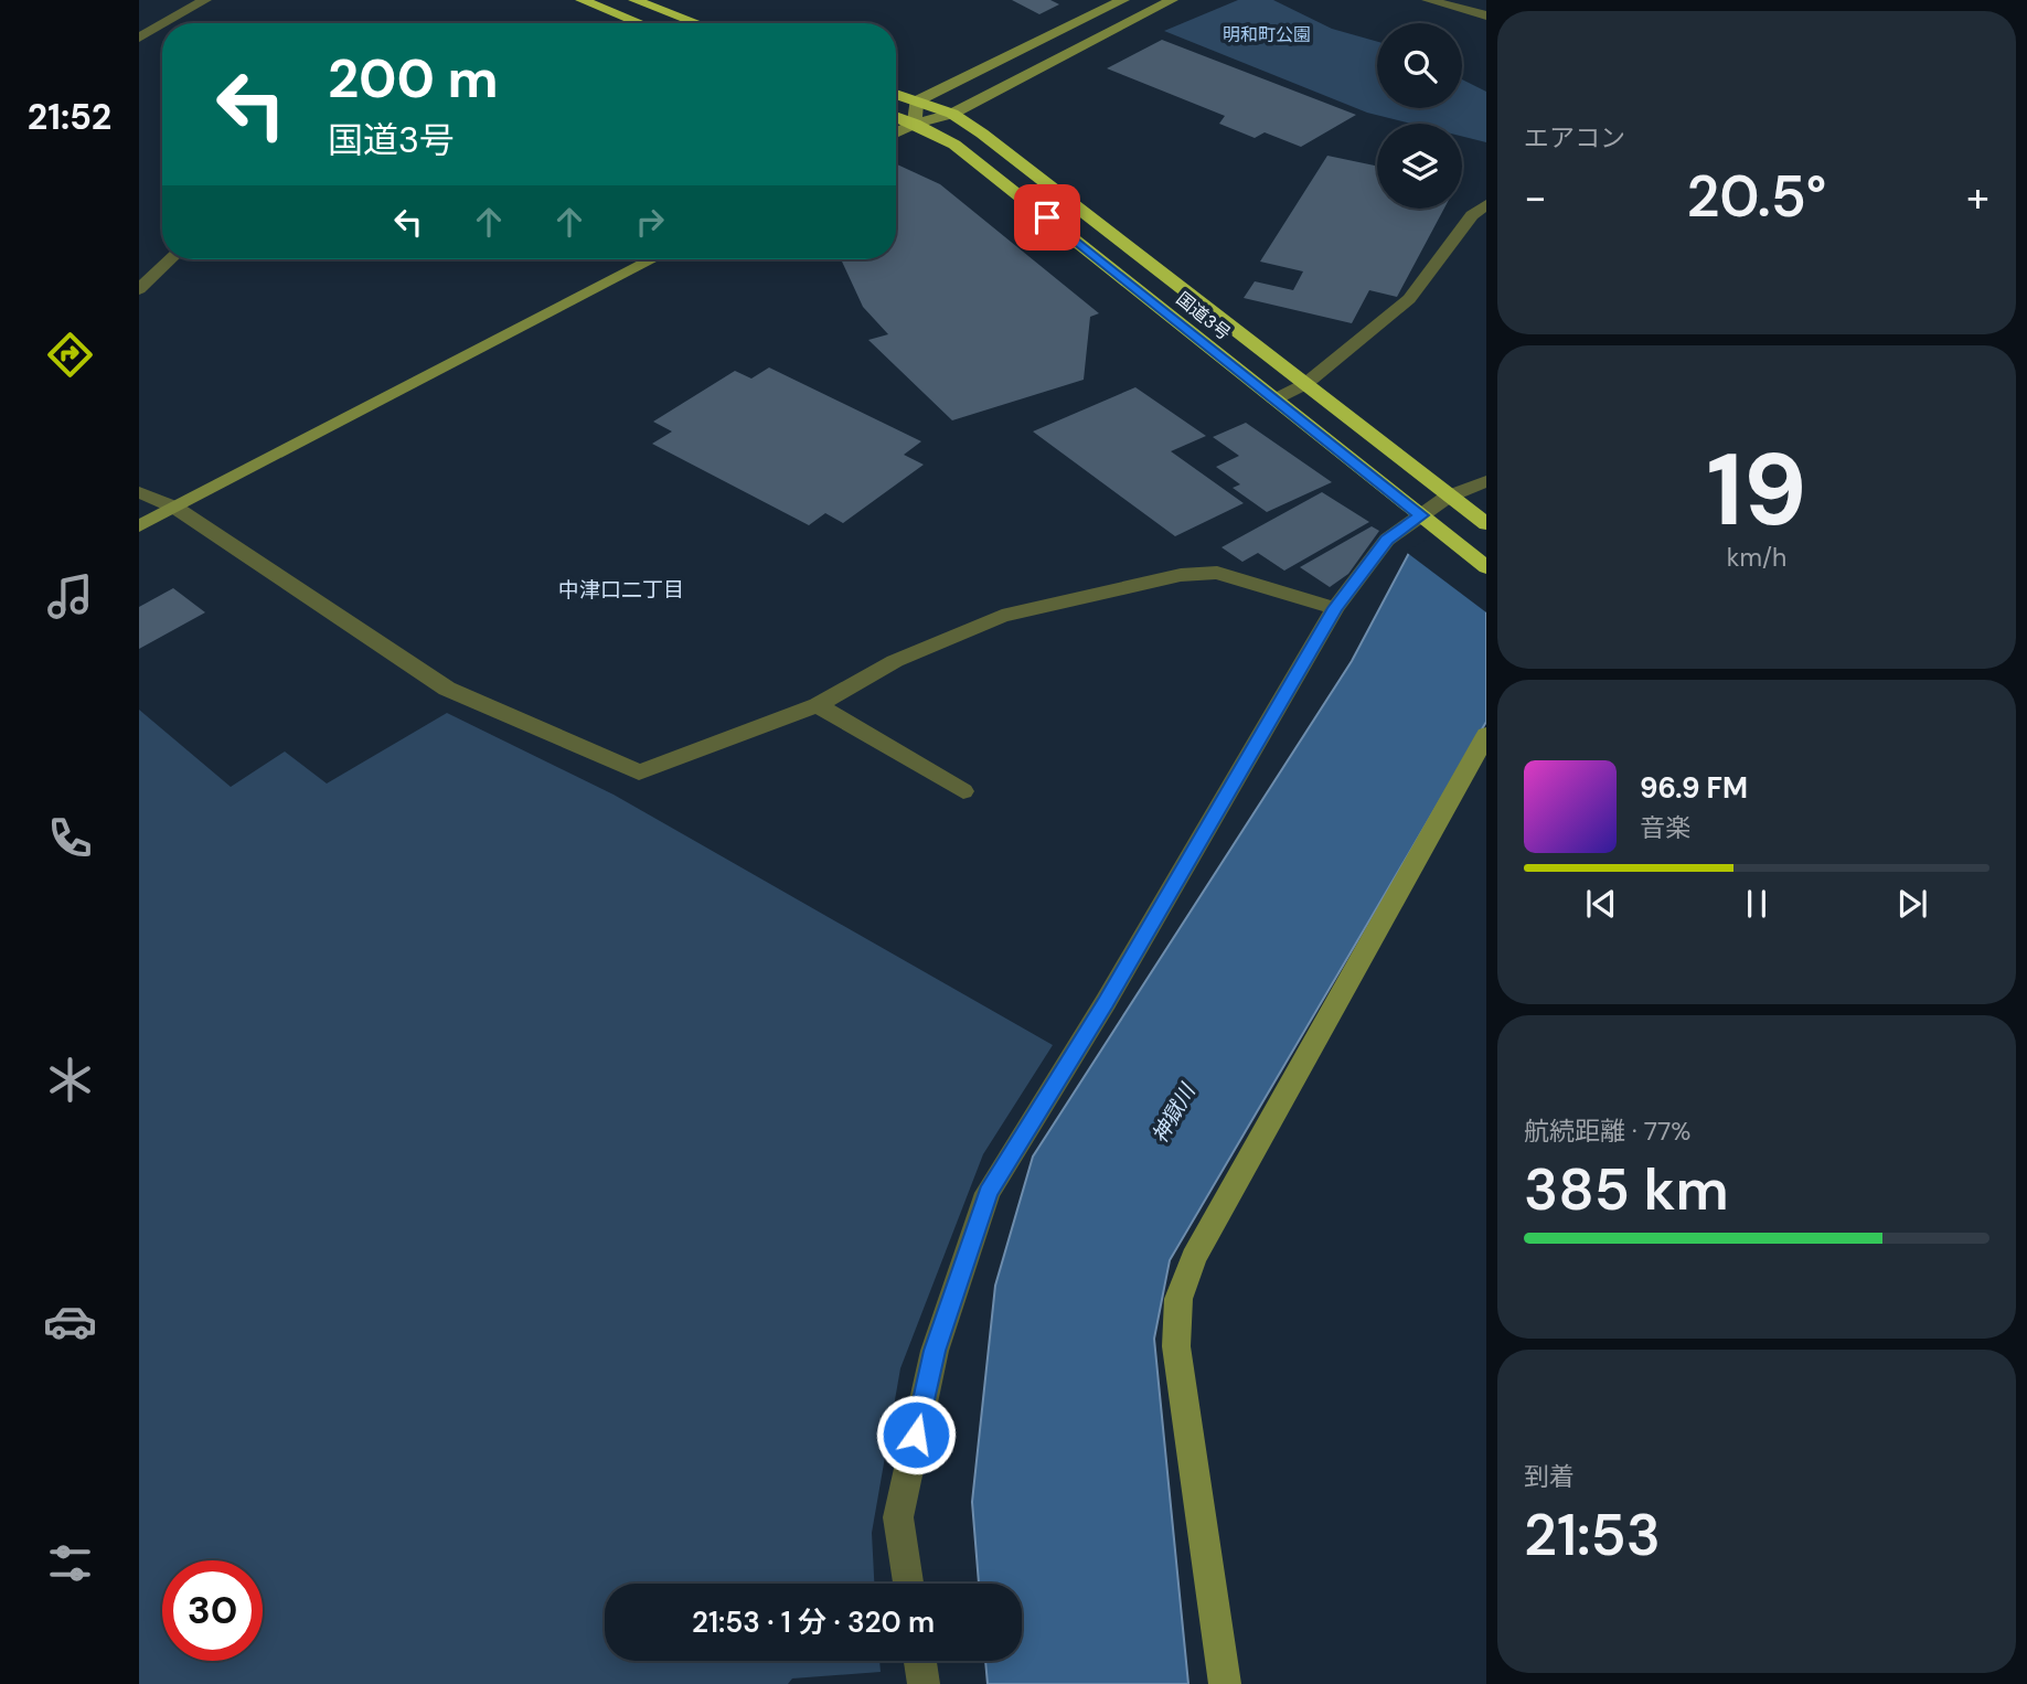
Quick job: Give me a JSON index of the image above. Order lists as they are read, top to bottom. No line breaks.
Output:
{"streets":{"highway":["国道3号"]},"districts":["中津口二丁目"],"water":["神獄川"],"parks":["明和町公園"],"page":{"tabs":"21:52","tile":["エアコン",["19","km/h"],["航続距離 · 77%","385 km"],["到着","21:53"]],"turn":["200 m","国道3号"],"heat":["−","20.5°","+"],"song":["96.9 FM","音楽"],"limit":"30","trip":"21:53 · 1 分 · 320 m"}}
